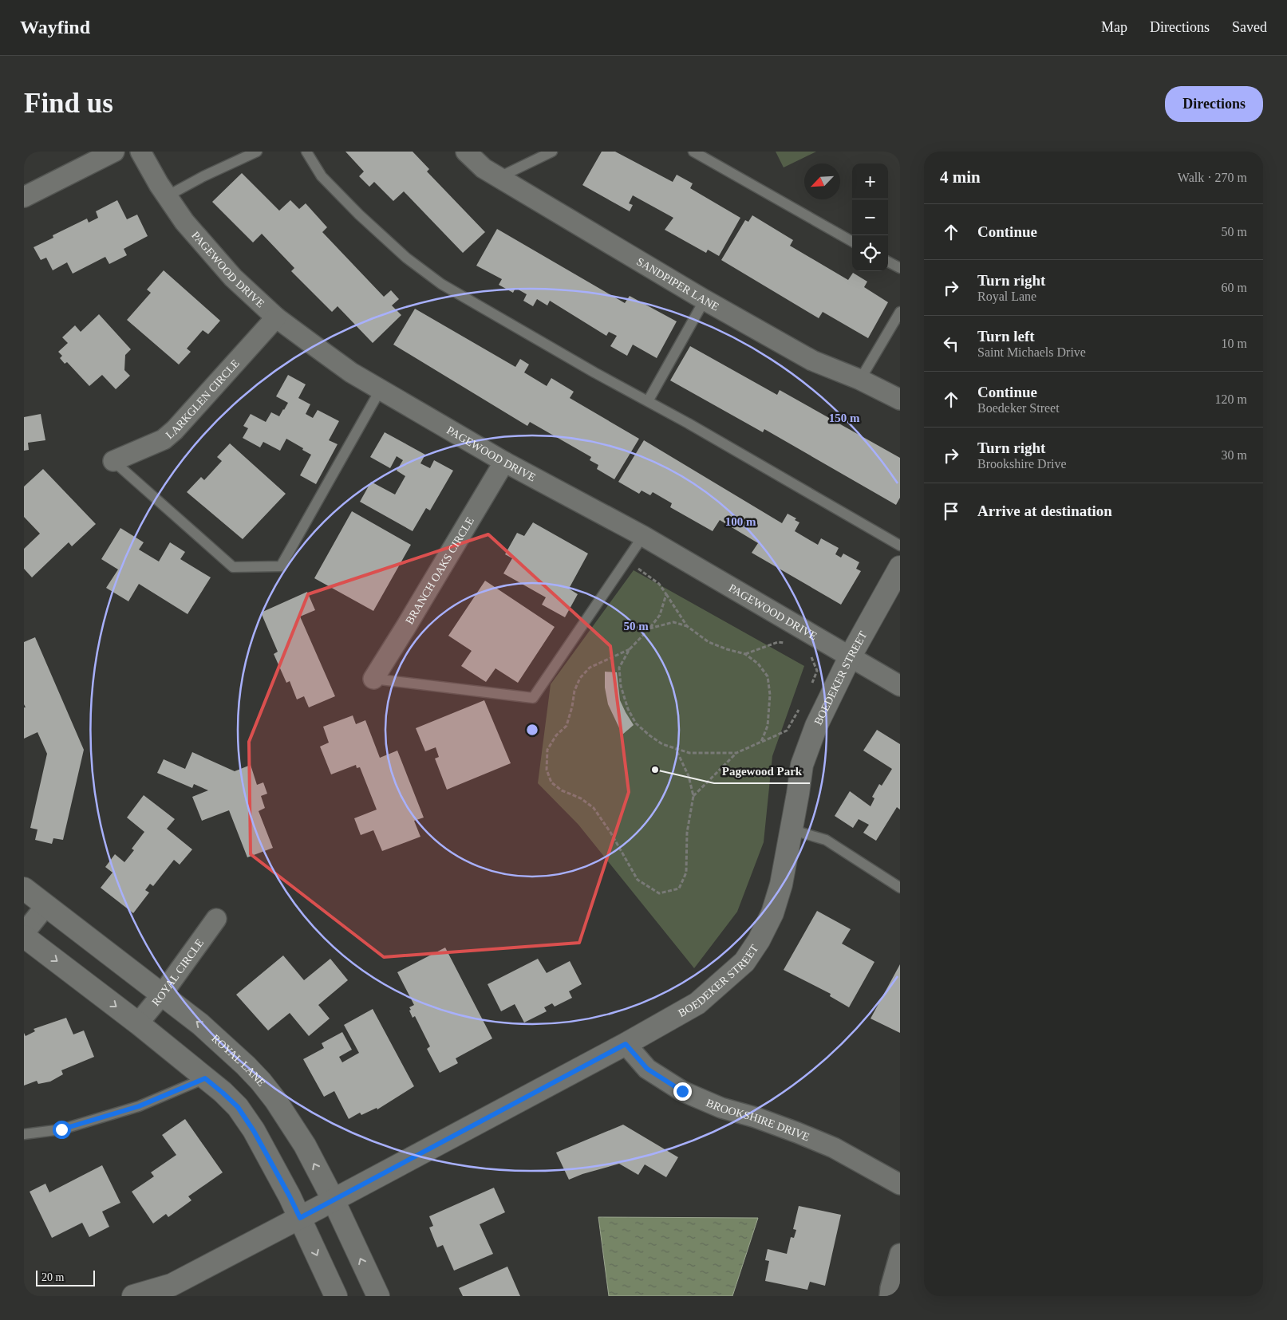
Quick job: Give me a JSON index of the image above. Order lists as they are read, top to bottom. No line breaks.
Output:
{"streets":{"street":["PAGEWOOD DRIVE","SANDPIPER LANE","LARKGLEN CIRCLE","BRANCH OAKS CIRCLE","BOEDEKER STREET","ROYAL CIRCLE","ROYAL LANE","BROOKSHIRE DRIVE"]},"crossings":[["PAGEWOOD DRIVE","LARKGLEN CIRCLE"],["PAGEWOOD DRIVE","BRANCH OAKS CIRCLE"],["PAGEWOOD DRIVE","BOEDEKER STREET"],["BOEDEKER STREET","ROYAL LANE"],["BOEDEKER STREET","BROOKSHIRE DRIVE"],["ROYAL CIRCLE","ROYAL LANE"]],"places":["Pagewood Park"],"scale_bar":"20 m","north":"bottom left","page":{"header":"Wayfind","nav":["Map","Directions","Saved"],"buttons":"Directions","title":"Find us","heading":["4 min","Walk · 270 m"],"map_buttons":["+","−"],"list":[["Continue","50 m"],["Turn right","Royal Lane","60 m"],["Turn left","Saint Michaels Drive","10 m"],["Continue","Boedeker Street","120 m"],["Turn right","Brookshire Drive","30 m"],"Arrive at destination"],"scale":"20 m"},"rings":["150 m","100 m","50 m"]}
